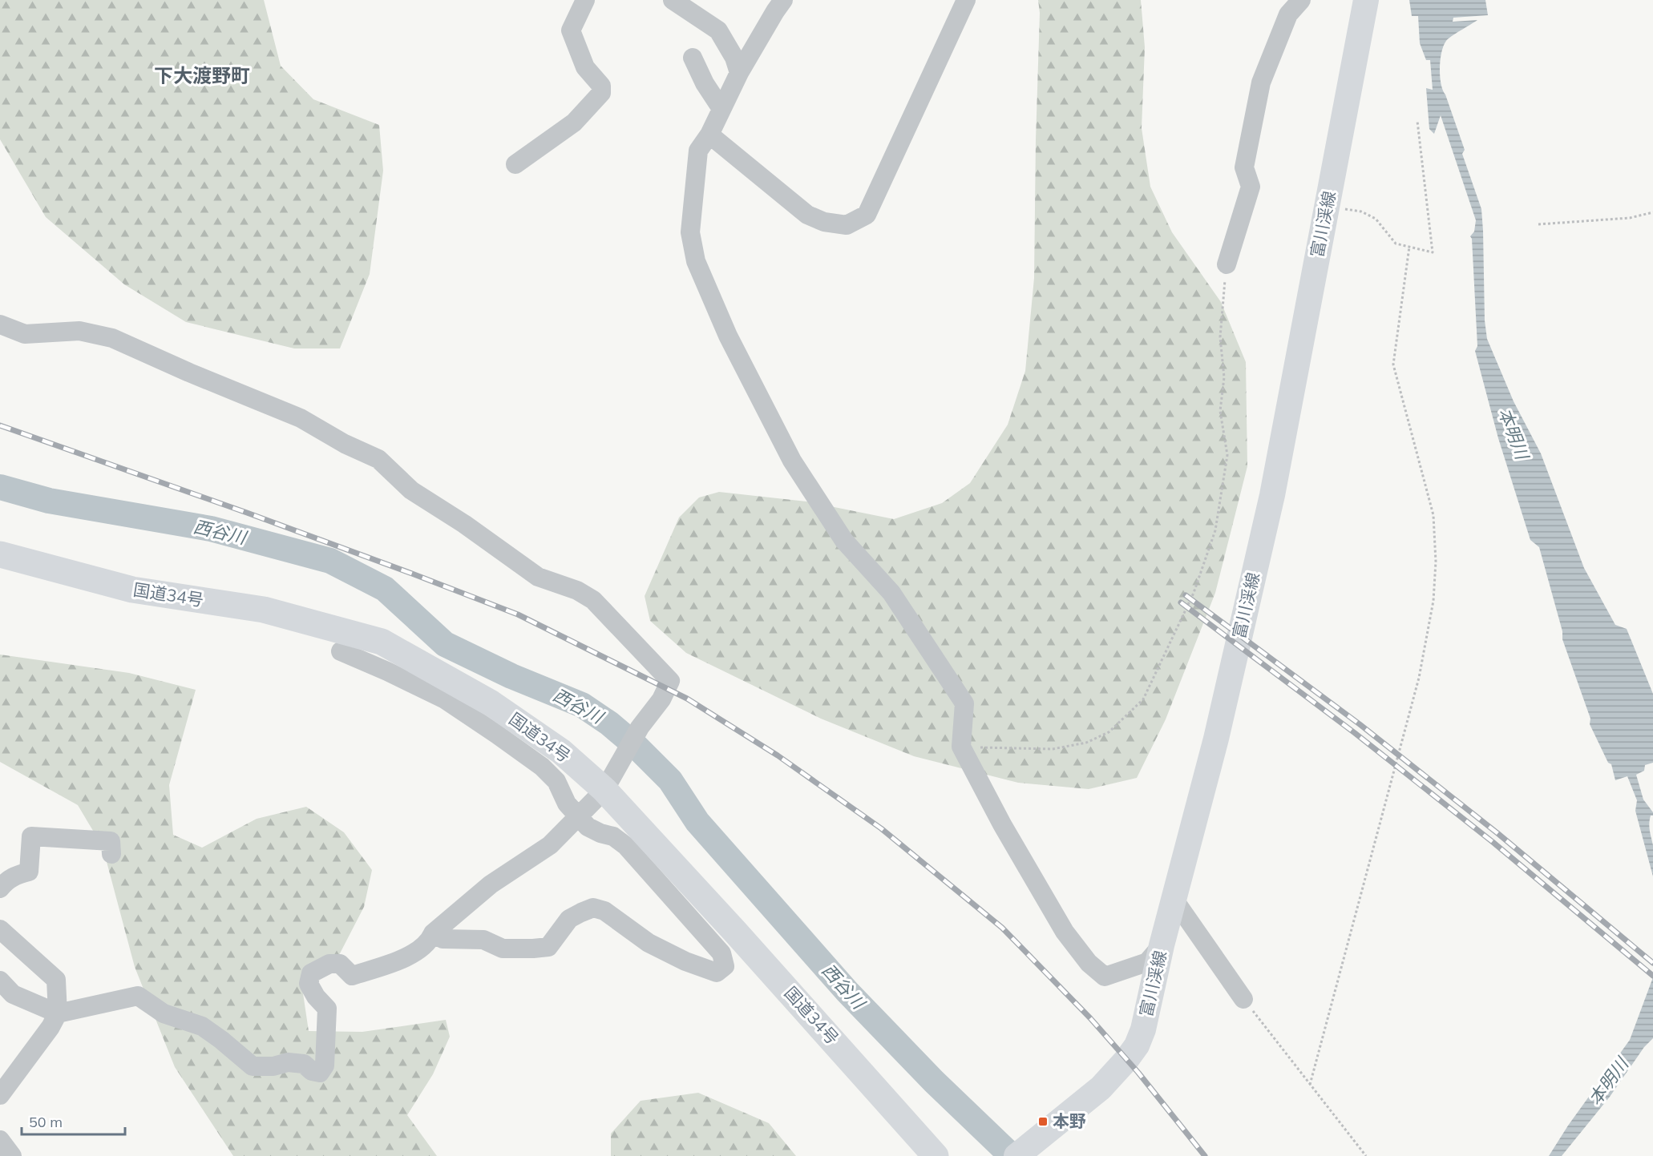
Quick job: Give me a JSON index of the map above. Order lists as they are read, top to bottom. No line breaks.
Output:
{"streets":{"highway":["国道34号"],"main road":["富川渓線"]},"districts":["下大渡野町"],"water":["本明川","西谷川"],"places":{"transit":["本野"]},"scale_bar":"50 m"}
